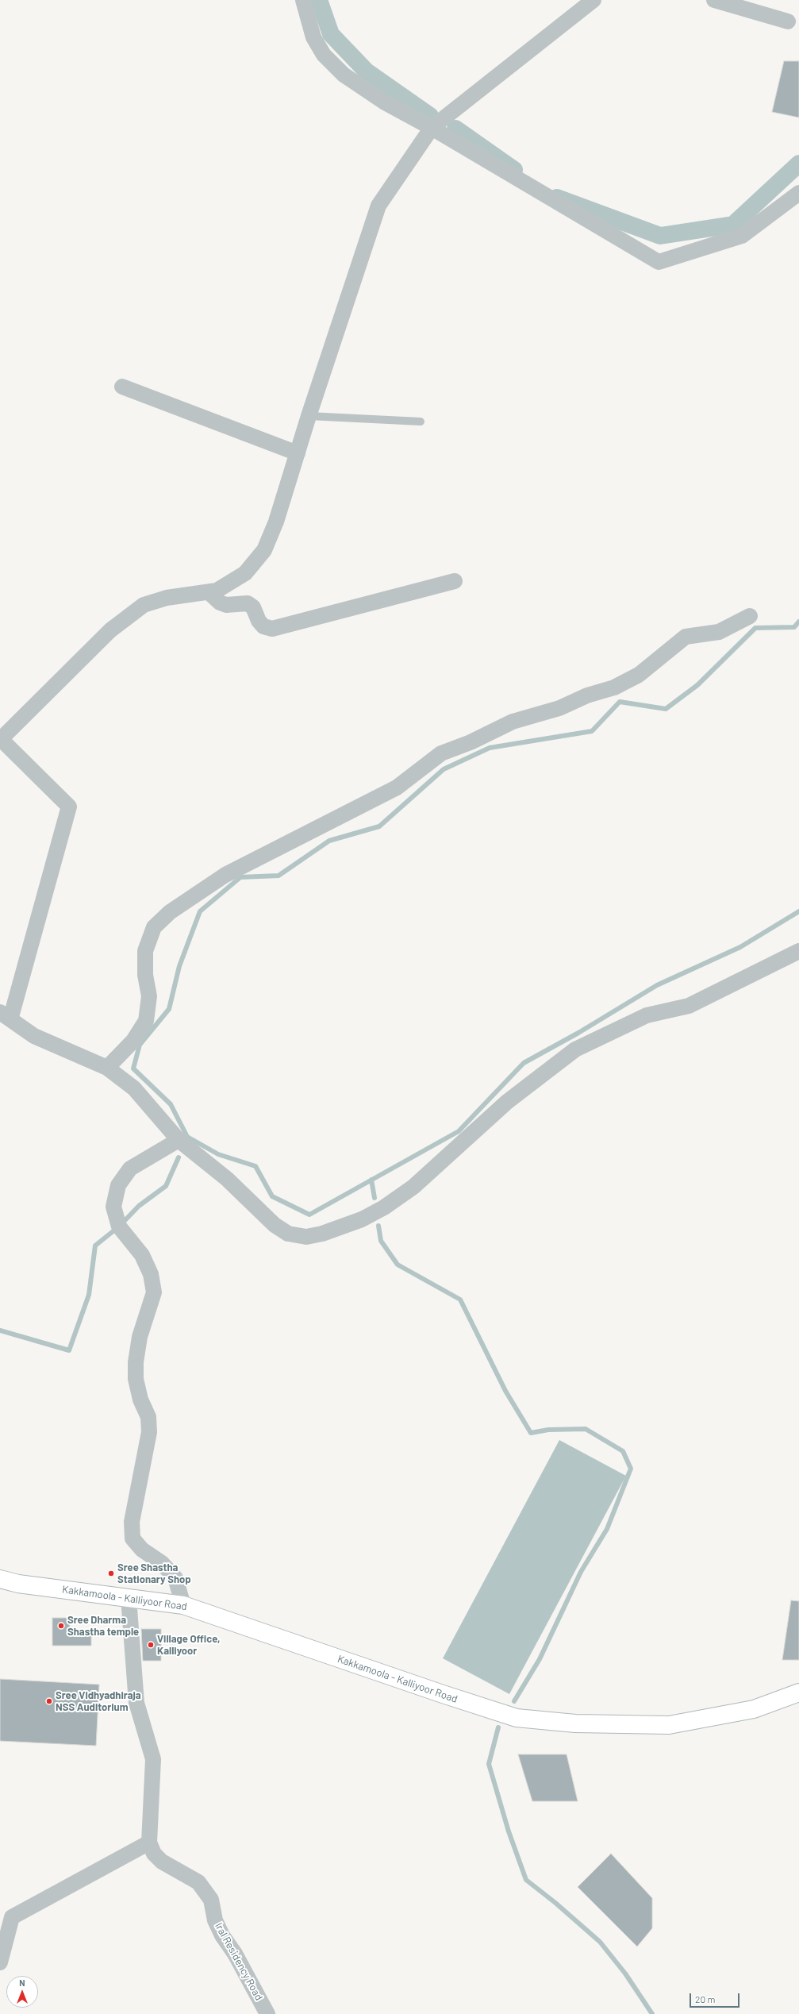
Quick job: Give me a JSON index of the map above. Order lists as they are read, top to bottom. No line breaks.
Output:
{"streets":{"main road":["Kakkamoola - Kalliyoor Road"],"street":["Iral Residency Road"]},"places":["Sree Shastha Stationary Shop","Sree Dharma Shastha temple","Village Office, Kalliyoor","Sree Vidhyadhiraja NSS Auditorium"],"scale_bar":"20 m","north":"top"}
